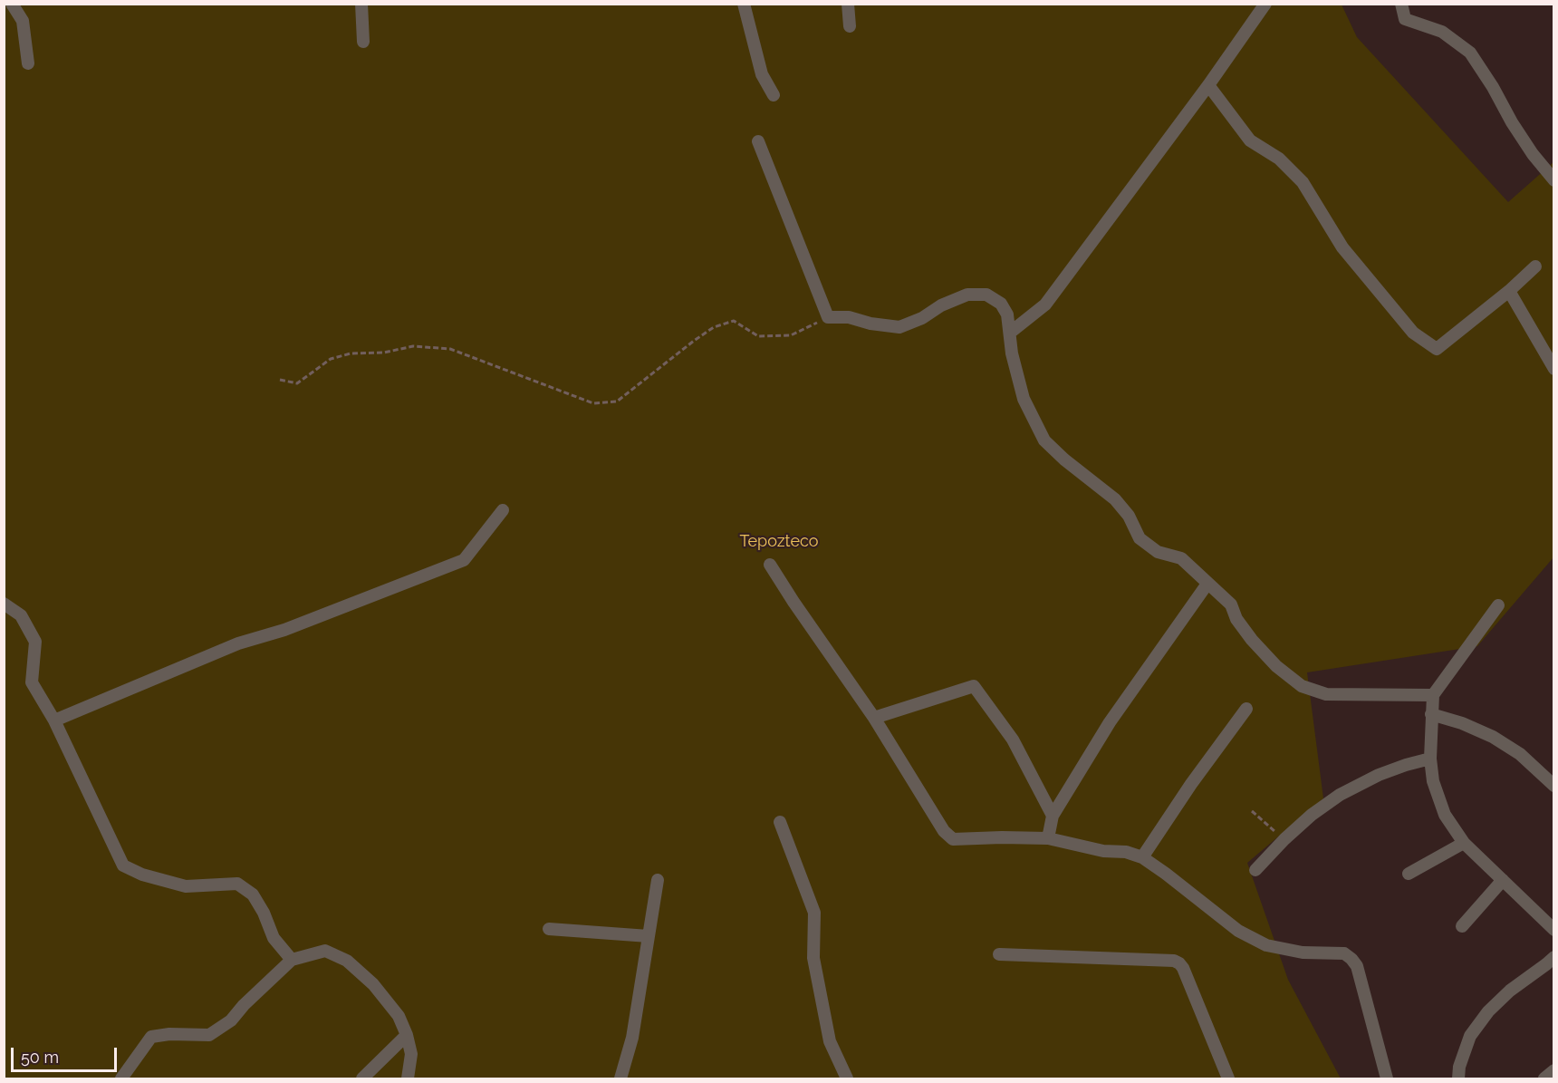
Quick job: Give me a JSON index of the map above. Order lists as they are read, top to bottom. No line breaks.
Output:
{"parks":["Tepozteco"],"scale_bar":"50 m"}
